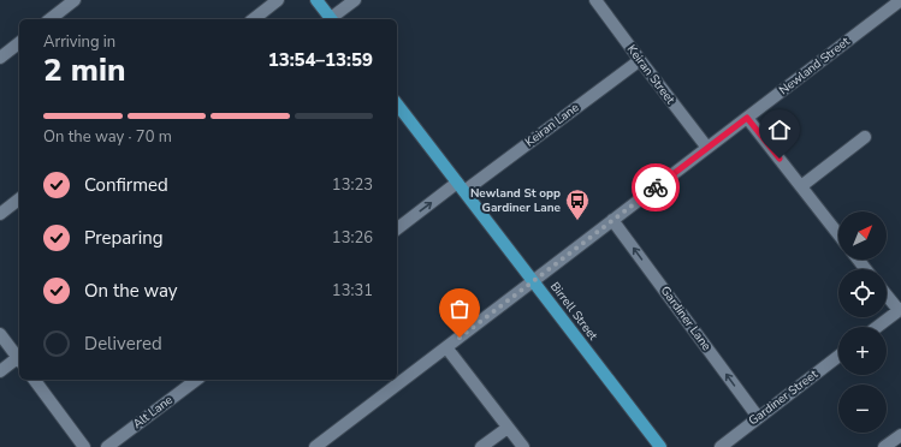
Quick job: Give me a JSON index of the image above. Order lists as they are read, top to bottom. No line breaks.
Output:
{"streets":{"main road":["Birrell Street"],"street":["Newland Street","Keiran Street","Keiran Lane","Gardiner Lane","Gardiner Street","Alt Lane"]},"crossings":[["Newland Street","Keiran Street"],["Newland Street","Birrell Street"],["Newland Street","Gardiner Lane"],["Keiran Street","Keiran Lane"],["Keiran Lane","Birrell Street"],["Gardiner Lane","Gardiner Street"]],"one_way":["Gardiner Lane"],"places":{"bus stop":["Newland St opp Gardiner Lane"]},"north":"top right","page":{"heading":["2 min","Arriving in","13:54–13:59"],"bar":"On the way · 70 m","list":[["Confirmed","13:23"],["Preparing","13:26"],["On the way","13:31"],"Delivered"],"map_buttons":["+","−"]}}
